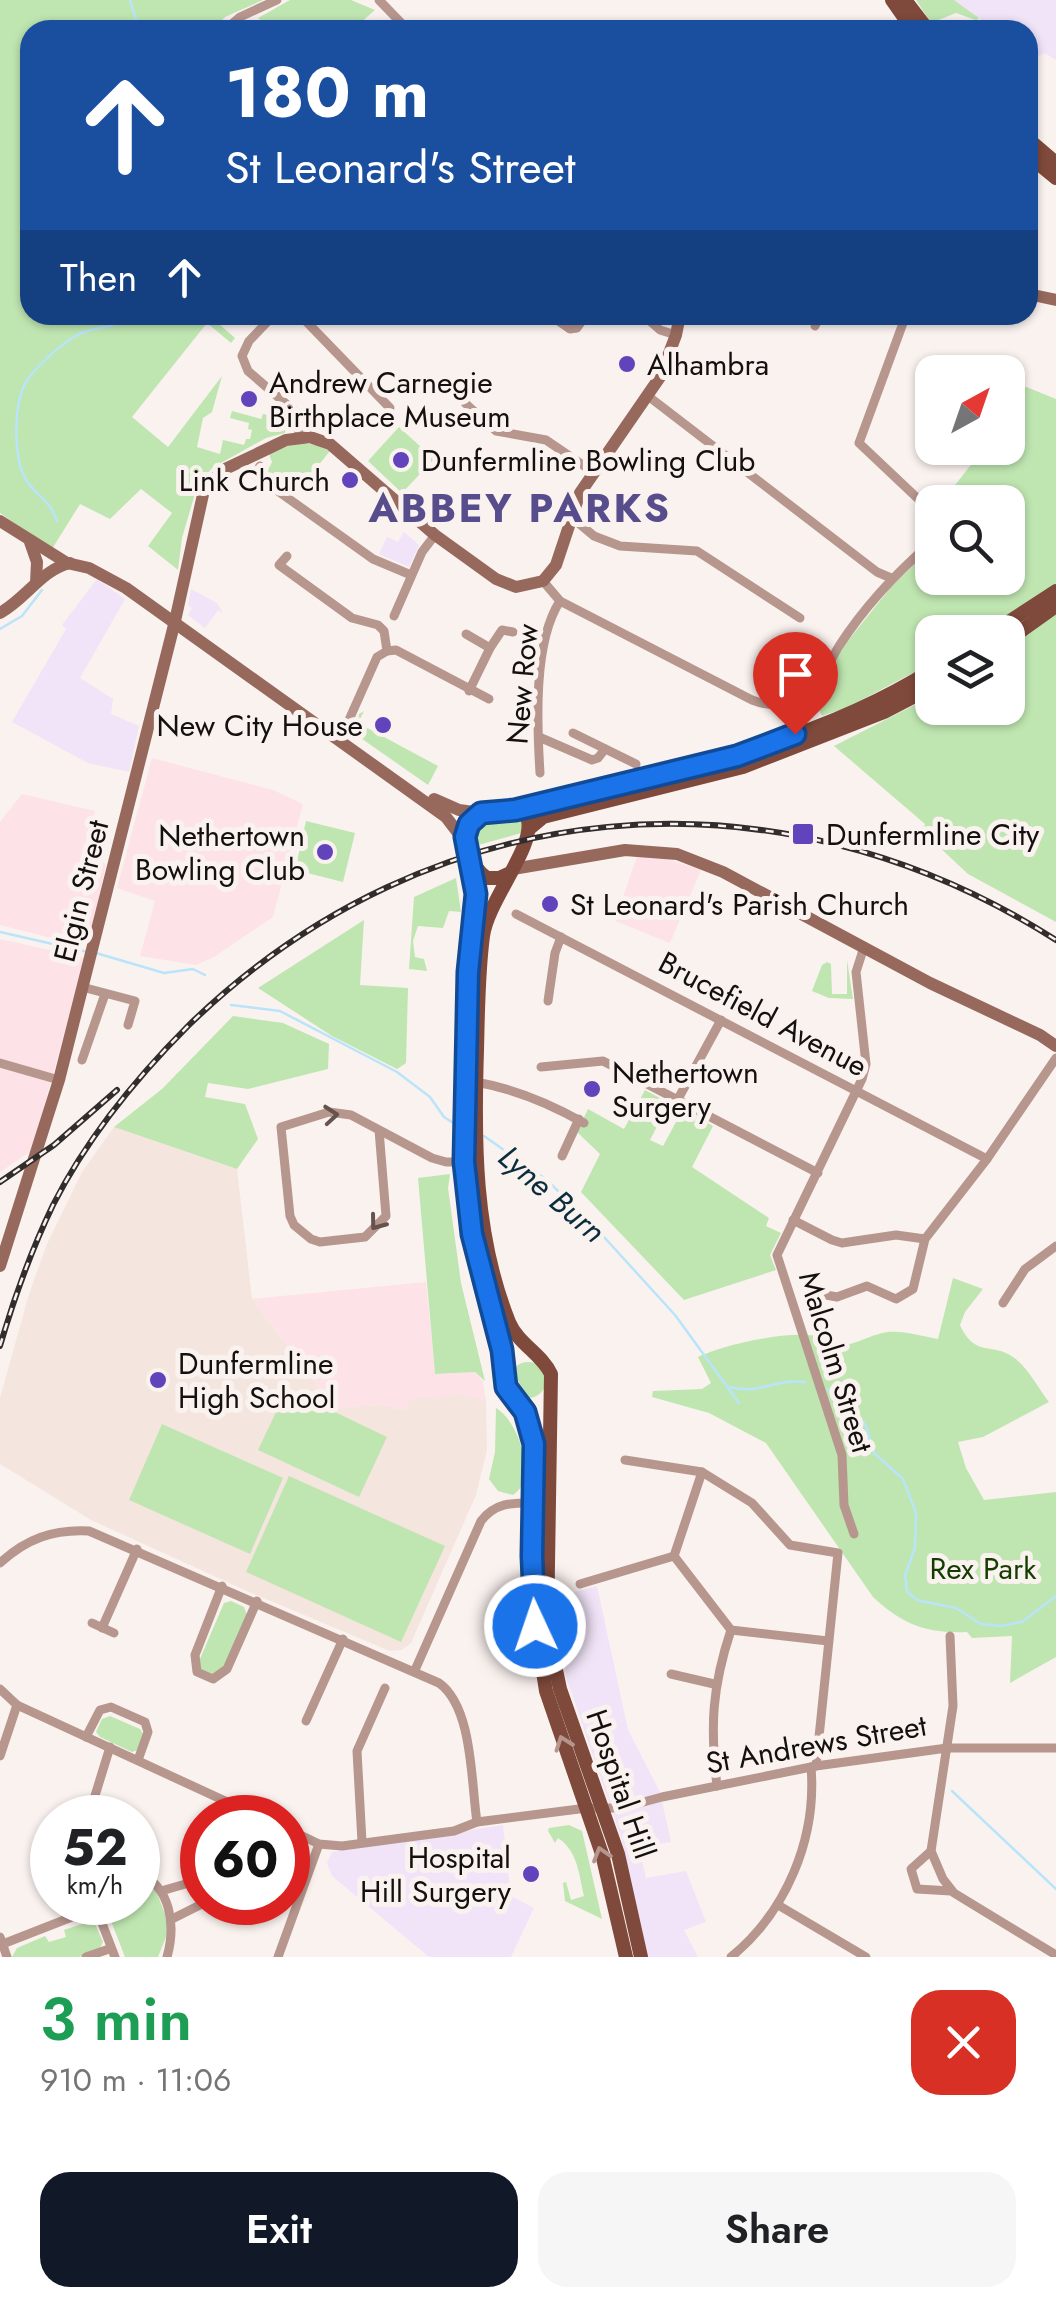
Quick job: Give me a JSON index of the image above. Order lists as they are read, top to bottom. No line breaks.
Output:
{"streets":{"main road":["Hospital Hill"],"street":["New Row","Elgin Street","Brucefield Avenue","Malcolm Street","St Andrews Street"]},"crossings":[["Brucefield Avenue","Malcolm Street"],["St Andrews Street","Hospital Hill"]],"districts":["ABBEY PARKS"],"water":["Lyne Burn"],"parks":["Rex Park"],"places":{"other":["Alhambra","Andrew Carnegie Birthplace Museum","Dunfermline Bowling Club","Link Church","New City House","Nethertown Bowling Club","St Leonard's Parish Church","Nethertown Surgery","Dunfermline High School","Hospital Hill Surgery"],"transit":["Dunfermline City"]},"north":"top right","page":{"turn":["180 m","St Leonard's Street"],"then":"Then","speed":"52 km/h","limit":"60","heading":["3 min","910 m · 11:06"],"buttons":["Exit","Share"]}}
